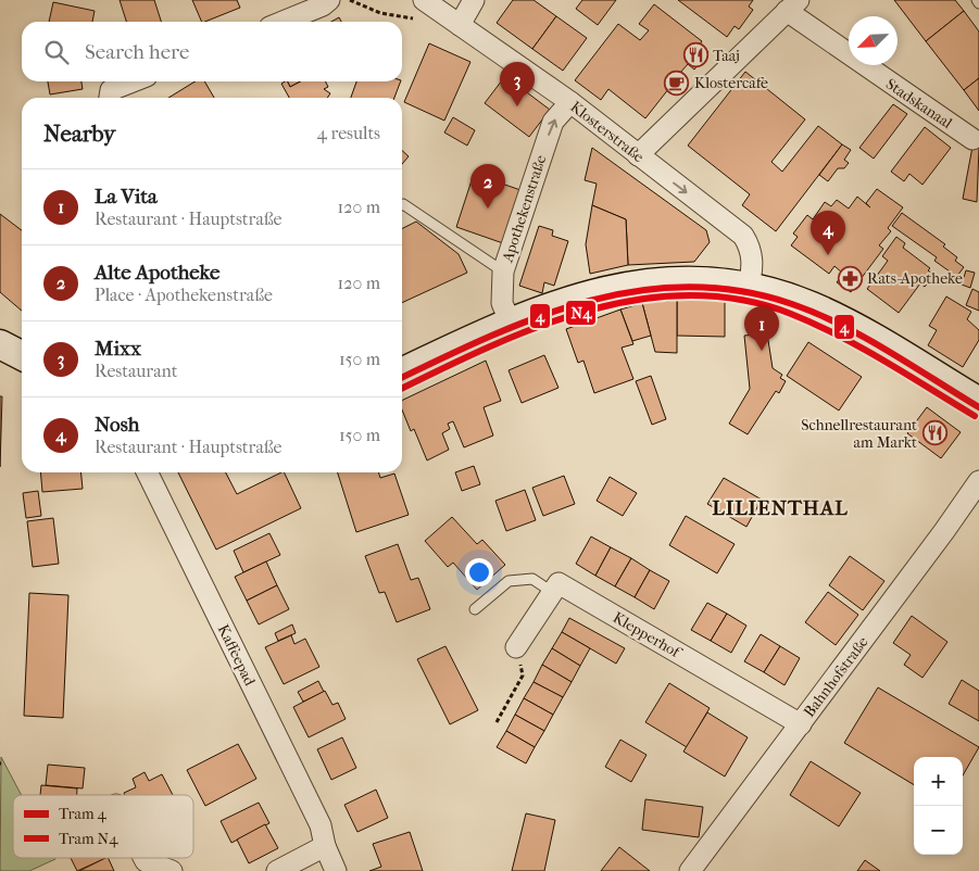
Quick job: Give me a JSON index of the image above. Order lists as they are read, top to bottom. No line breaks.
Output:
{"streets":{"street":["Stadskanaal","Klosterstraße","Apothekenstraße","Klepperhof","Kaffeepad","Bahnhofstraße"]},"crossings":[["Stadskanaal","Klosterstraße"],["Klosterstraße","Apothekenstraße"],["Klepperhof","Bahnhofstraße"]],"one_way":["Klosterstraße","Apothekenstraße"],"districts":["LILIENTHAL"],"places":{"restaurant":["Taaj","Schnellrestaurant am Markt"],"cafe":["Klostercafe"],"pharmacy":["Rats-Apotheke"]},"lines":["tram line 4","tram line N4"],"legend":["Tram 4","Tram N4"],"north":"bottom left","page":{"search":"Search here","pins":["3","2","4","1"],"heading":["Nearby","4 results"],"list":[{"mark":"1","name":"La Vita","note":"Restaurant · Hauptstraße","value":"120 m"},{"mark":"2","name":"Alte Apotheke","note":"Place · Apothekenstraße","value":"120 m"},{"mark":"3","name":"Mixx","note":"Restaurant","value":"150 m"},{"mark":"4","name":"Nosh","note":"Restaurant · Hauptstraße","value":"150 m"}],"map_buttons":["+","−"]}}
